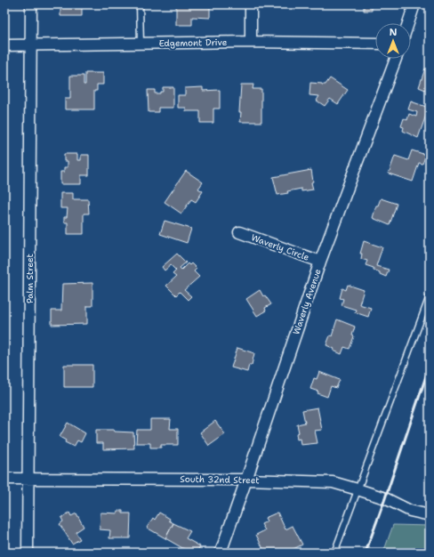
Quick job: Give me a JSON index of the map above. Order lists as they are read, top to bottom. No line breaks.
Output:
{"streets":{"street":["Edgemont Drive","Waverly Circle","Palm Street","Waverly Avenue","South 32nd Street"]},"crossings":[["Edgemont Drive","Palm Street"],["Waverly Circle","Waverly Avenue"],["Palm Street","South 32nd Street"],["Waverly Avenue","South 32nd Street"]],"north":"top"}
